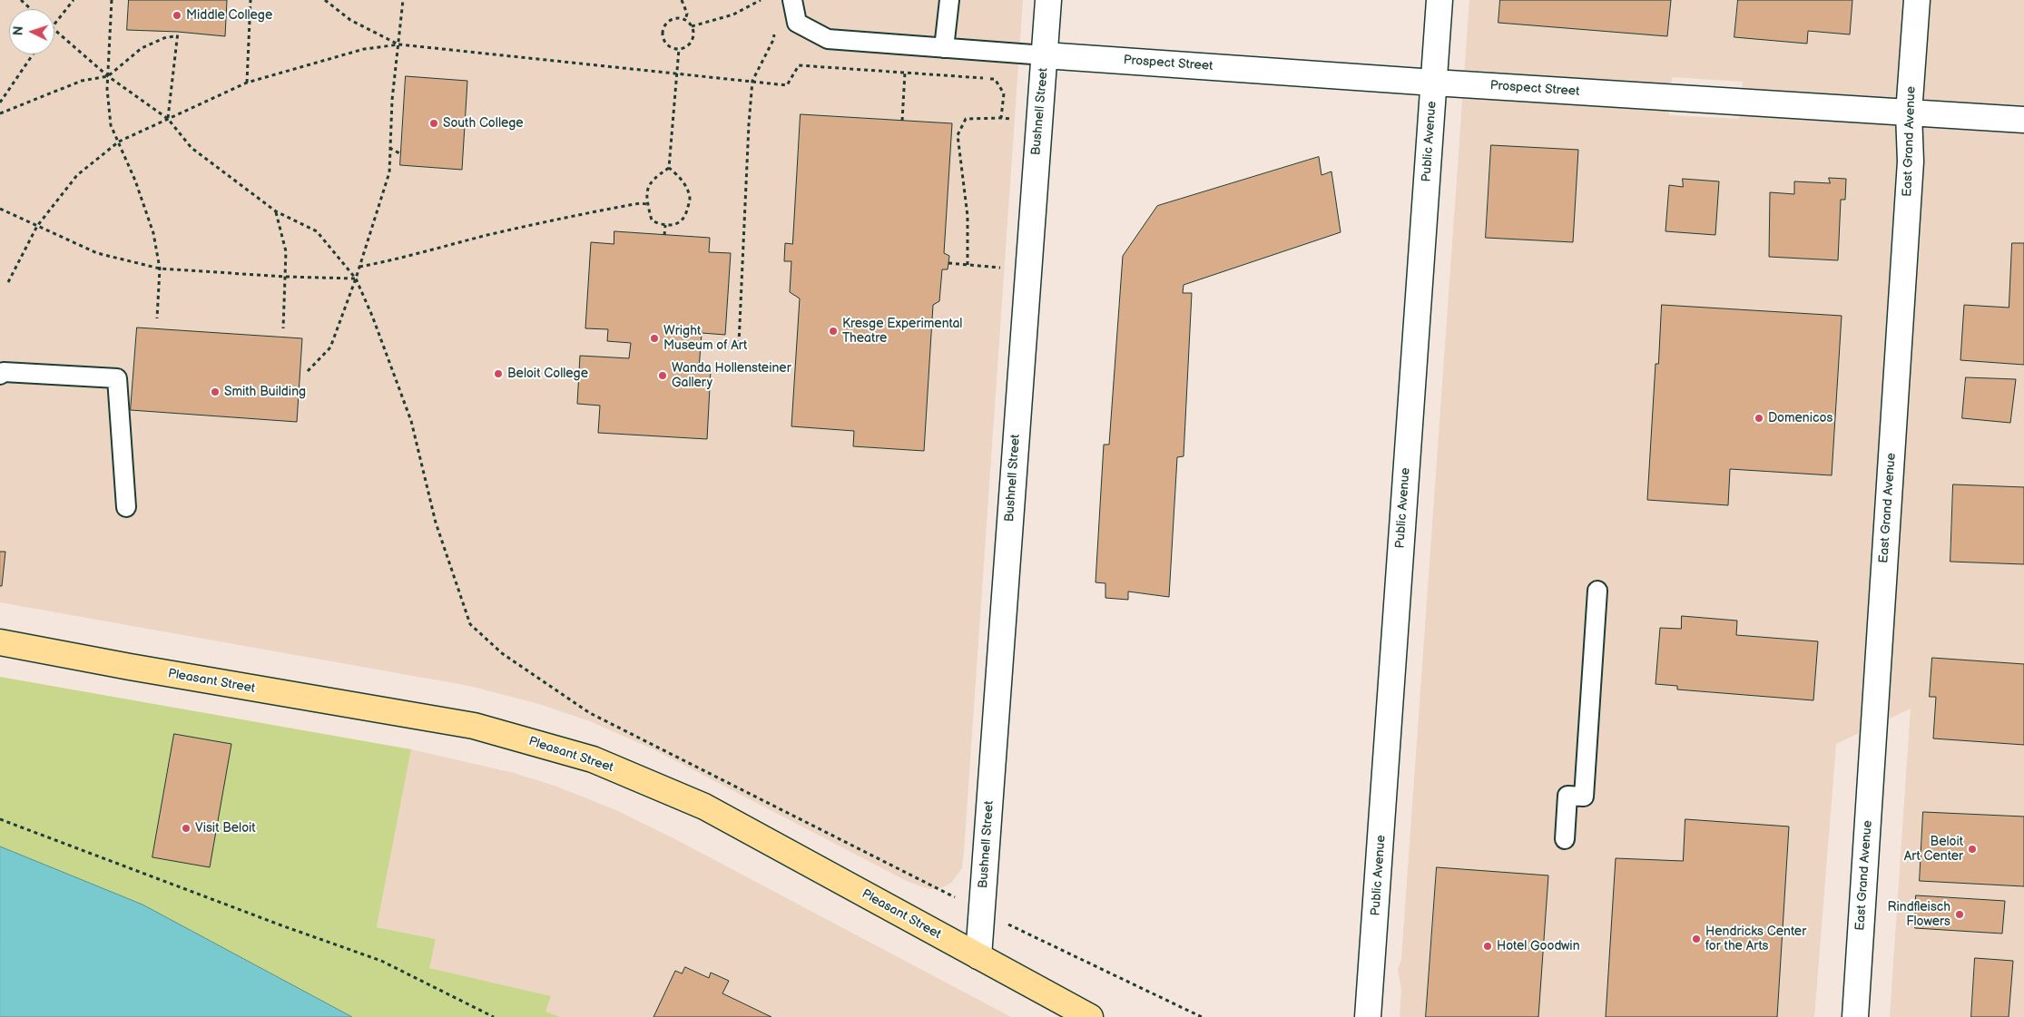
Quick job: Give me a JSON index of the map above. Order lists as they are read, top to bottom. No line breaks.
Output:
{"streets":{"main road":["Pleasant Street"],"street":["Prospect Street","Bushnell Street","Public Avenue","East Grand Avenue"]},"crossings":[["Prospect Street","Bushnell Street"],["Prospect Street","Public Avenue"],["Prospect Street","East Grand Avenue"],["Bushnell Street","Pleasant Street"]],"places":["Middle College","South College","Kresge Experimental Theatre","Wright Museum of Art","Beloit College","Wanda Hollensteiner Gallery","Smith Building","Domenicos","Visit Beloit","Beloit Art Center","Rindfleisch Flowers","Hendricks Center for the Arts","Hotel Goodwin"],"north":"left"}
